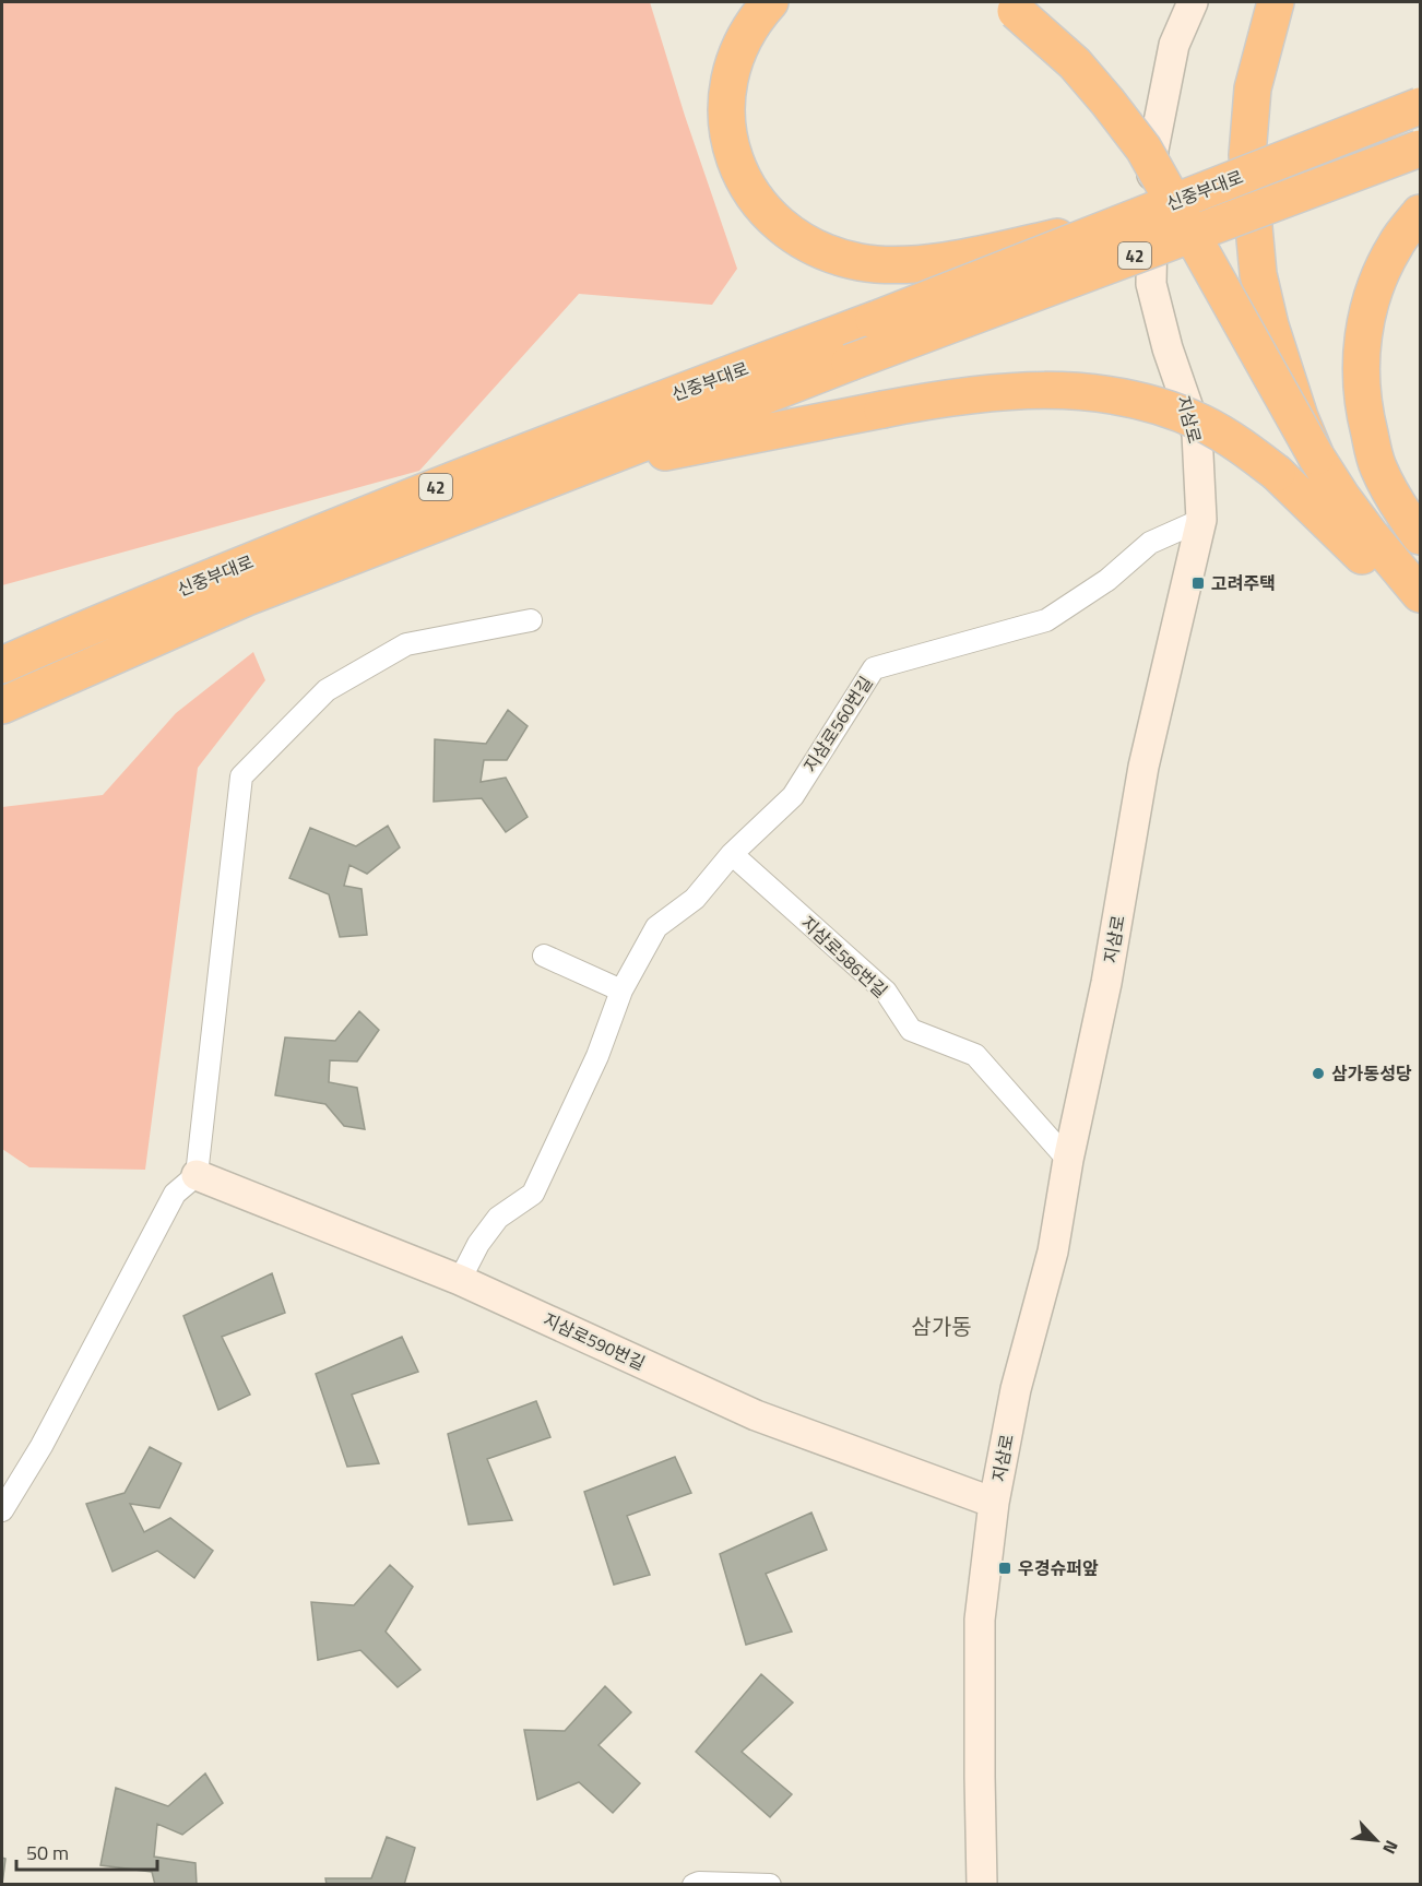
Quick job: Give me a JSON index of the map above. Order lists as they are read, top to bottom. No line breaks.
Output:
{"streets":{"highway":["신중부대로","42"],"street":["지삼로","지삼로560번길","지삼로586번길","지삼로590번길"]},"crossings":[["지삼로","지삼로560번길"],["지삼로","지삼로586번길"],["지삼로","지삼로590번길"],["지삼로560번길","지삼로586번길"],["지삼로560번길","지삼로590번길"]],"districts":["삼가동"],"places":{"transit":["고려주택","우경슈퍼앞"],"other":["삼가동성당"]},"scale_bar":"50 m","north":"bottom right"}
